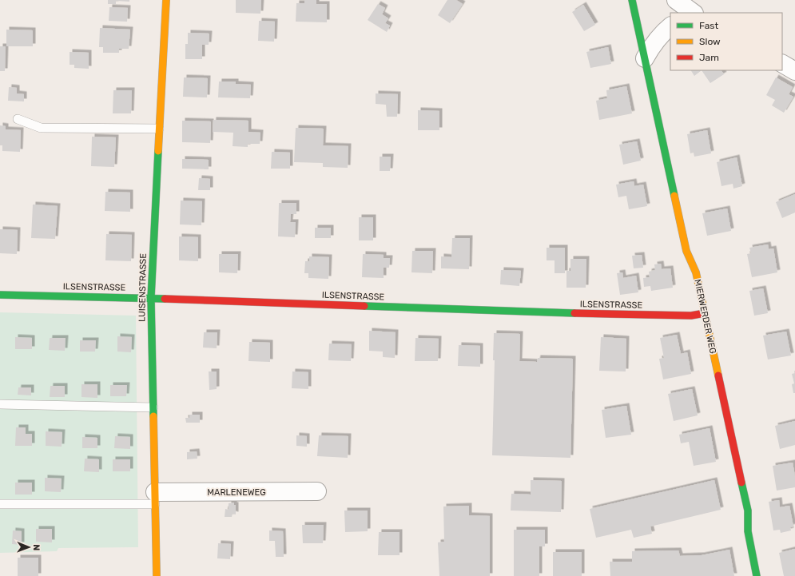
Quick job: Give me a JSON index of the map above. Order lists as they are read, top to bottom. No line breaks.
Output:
{"streets":{"street":["ILSENSTRASSE","LUISENSTRASSE","MIERWERDER WEG","MARLENEWEG"]},"crossings":[["ILSENSTRASSE","LUISENSTRASSE"],["ILSENSTRASSE","MIERWERDER WEG"],["LUISENSTRASSE","MARLENEWEG"]],"legend":["Fast","Slow","Jam"],"north":"right"}
